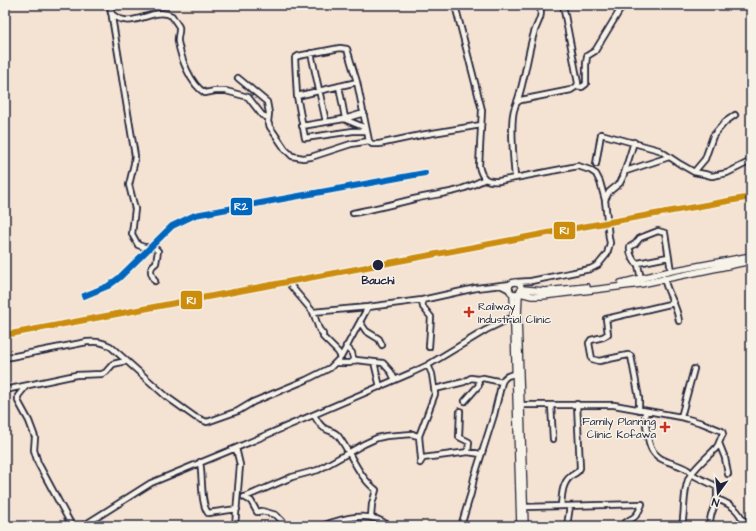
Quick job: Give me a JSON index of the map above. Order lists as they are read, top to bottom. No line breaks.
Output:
{"places":{"other":["Bauchi"],"health":["Railway Industrial Clinic","Family Planning Clinic Kofawa"]},"lines":["transit line R2","transit line R1"],"north":"bottom"}
